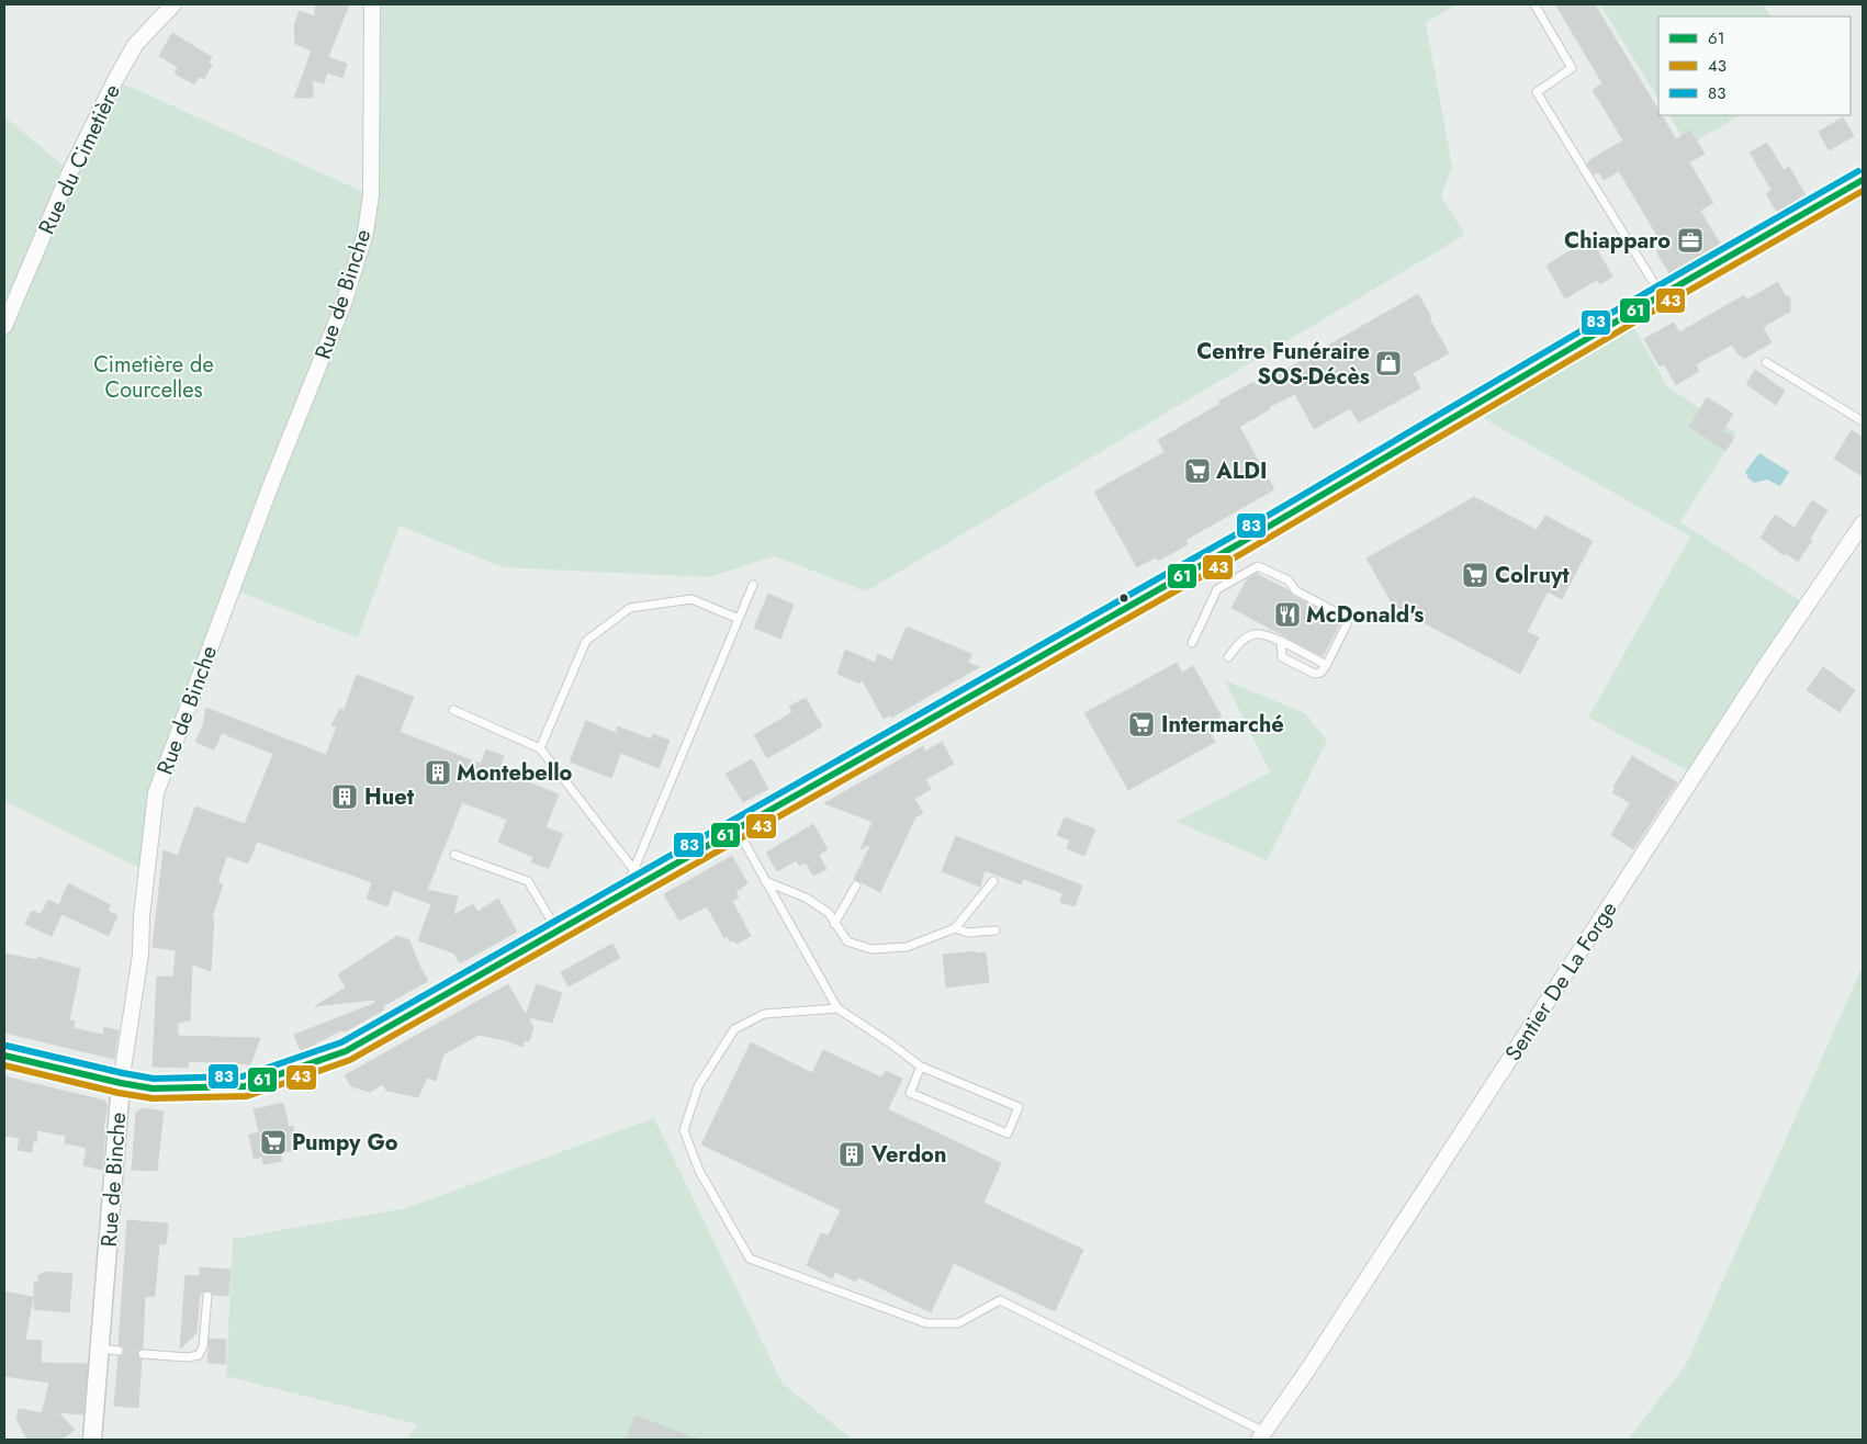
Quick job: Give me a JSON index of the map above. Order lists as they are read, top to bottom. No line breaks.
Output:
{"streets":{"street":["Rue du Cimetière","Rue de Binche","Sentier De La Forge"]},"parks":["Cimetière de Courcelles"],"places":{"office":["Chiapparo"],"shop":["Centre Funéraire SOS-Décès"],"supermarket":["ALDI","Colruyt","Intermarché","Pumpy Go"],"restaurant":["McDonald's"],"building":["Montebello","Huet","Verdon"]},"lines":["transit line 83","transit line 61","transit line 43"],"legend":["61","43","83"]}
